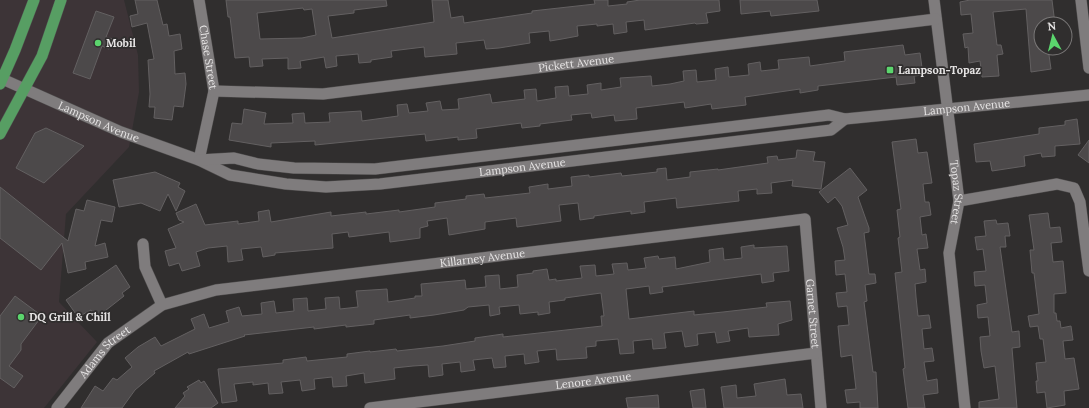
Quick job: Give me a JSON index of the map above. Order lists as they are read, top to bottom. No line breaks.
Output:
{"streets":{"street":["Chase Street","Pickett Avenue","Lampson Avenue","Topaz Street","Killarney Avenue","Garnet Street","Adams Street","Lenore Avenue"]},"crossings":[["Chase Street","Pickett Avenue"],["Chase Street","Lampson Avenue"],["Pickett Avenue","Topaz Street"],["Lampson Avenue","Topaz Street"],["Killarney Avenue","Garnet Street"],["Killarney Avenue","Adams Street"],["Garnet Street","Lenore Avenue"]],"places":{"other":["Mobil","DQ Grill & Chill"],"transit":["Lampson-Topaz"]},"north":"top"}
